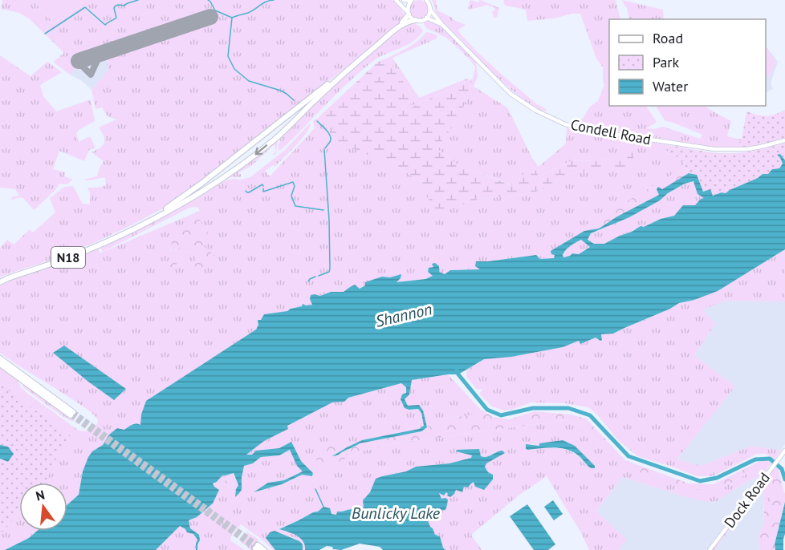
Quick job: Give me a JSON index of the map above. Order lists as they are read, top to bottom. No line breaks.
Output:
{"streets":{"highway":["N18"],"main road":["Condell Road","Dock Road"]},"water":["Shannon","Bunlicky Lake"],"legend":["Road","Park","Water"],"north":"top"}
